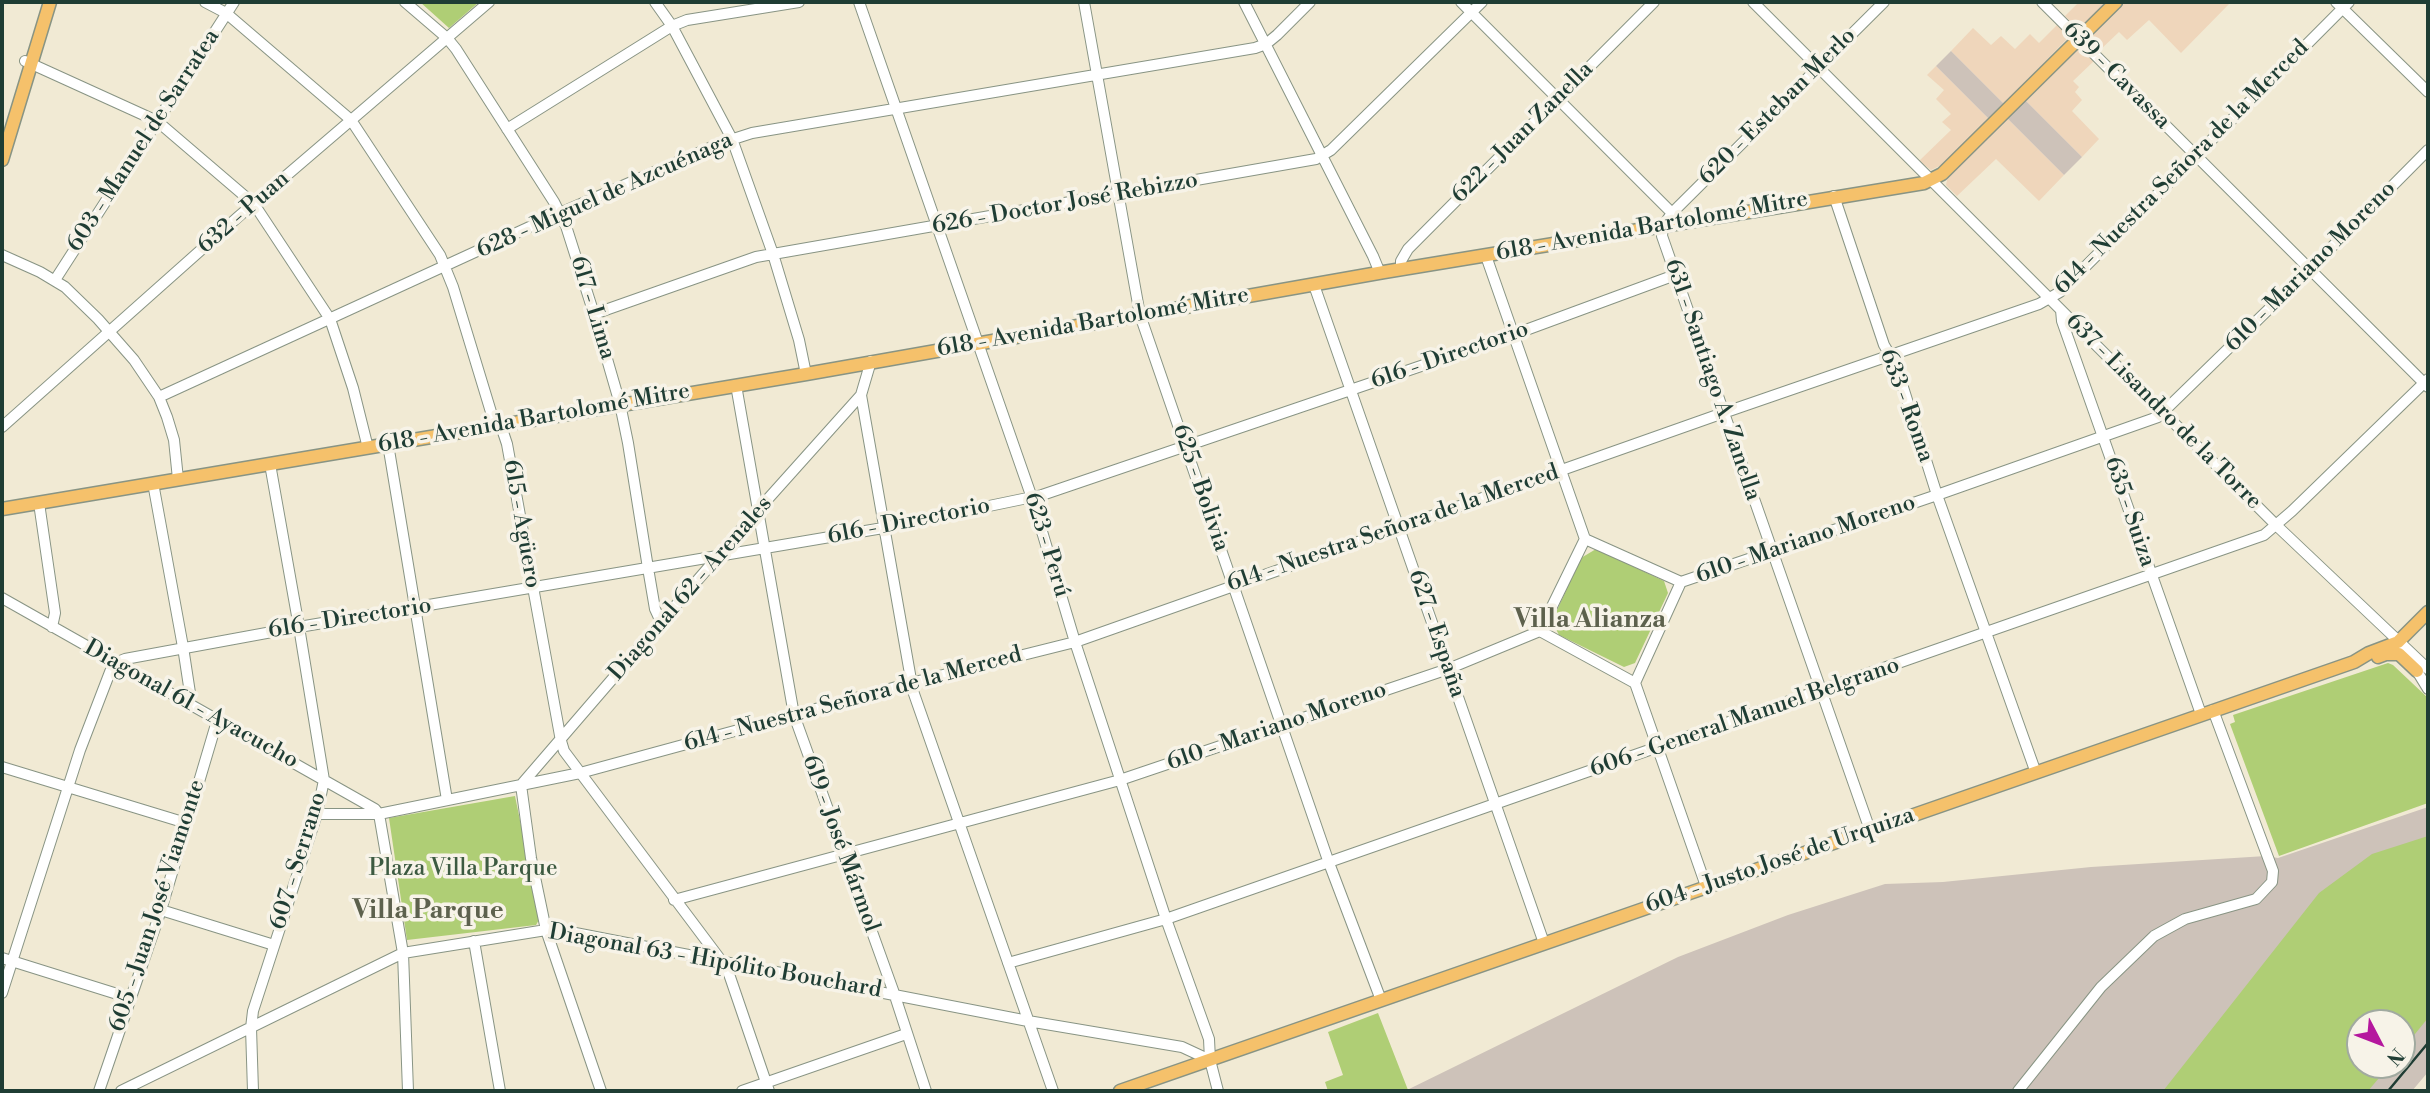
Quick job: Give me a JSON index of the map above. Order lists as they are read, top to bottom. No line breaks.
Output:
{"streets":{"main road":["618 - Avenida Bartolomé Mitre","604 - Justo José de Urquiza"],"street":["639 - Cavassa","620 - Esteban Merlo","622 - Juan Zanella","603 - Manuel de Sarratea","614 - Nuestra Señora de la Merced","628 - Miguel de Azcuénaga","626 - Doctor José Rebizzo","632 - Puan","610 - Mariano Moreno","617 - Lima","616 - Directorio","631 - Santiago A. Zanella","633 - Roma","637 - Lisandro de la Torre","625 - Bolivia","635 - Suiza","615 - Agüero","623 - Perú","Diagonal 62 - Arenales","627 - España","Diagonal 61 - Ayacucho","606 - General Manuel Belgrano","619 - José Mármol","607 - Serrano","605 - Juan José Viamonte","Diagonal 63 - Hipólito Bouchard"]},"crossings":[["639 - Cavassa","614 - Nuestra Señora de la Merced"],["639 - Cavassa","618 - Avenida Bartolomé Mitre"],["639 - Cavassa","610 - Mariano Moreno"],["639 - Cavassa","606 - General Manuel Belgrano"],["620 - Esteban Merlo","637 - Lisandro de la Torre"],["622 - Juan Zanella","618 - Avenida Bartolomé Mitre"],["603 - Manuel de Sarratea","615 - Agüero"],["614 - Nuestra Señora de la Merced","631 - Santiago A. Zanella"],["614 - Nuestra Señora de la Merced","633 - Roma"],["614 - Nuestra Señora de la Merced","637 - Lisandro de la Torre"],["614 - Nuestra Señora de la Merced","625 - Bolivia"],["614 - Nuestra Señora de la Merced","615 - Agüero"],["614 - Nuestra Señora de la Merced","623 - Perú"],["614 - Nuestra Señora de la Merced","Diagonal 62 - Arenales"],["614 - Nuestra Señora de la Merced","627 - España"],["614 - Nuestra Señora de la Merced","Diagonal 61 - Ayacucho"],["614 - Nuestra Señora de la Merced","619 - José Mármol"],["614 - Nuestra Señora de la Merced","607 - Serrano"],["628 - Miguel de Azcuénaga","617 - Lima"],["628 - Miguel de Azcuénaga","625 - Bolivia"],["628 - Miguel de Azcuénaga","615 - Agüero"],["628 - Miguel de Azcuénaga","623 - Perú"],["626 - Doctor José Rebizzo","617 - Lima"],["626 - Doctor José Rebizzo","625 - Bolivia"],["626 - Doctor José Rebizzo","623 - Perú"],["632 - Puan","617 - Lima"],["632 - Puan","615 - Agüero"],["618 - Avenida Bartolomé Mitre","617 - Lima"],["618 - Avenida Bartolomé Mitre","631 - Santiago A. Zanella"],["618 - Avenida Bartolomé Mitre","633 - Roma"],["618 - Avenida Bartolomé Mitre","637 - Lisandro de la Torre"],["618 - Avenida Bartolomé Mitre","625 - Bolivia"],["618 - Avenida Bartolomé Mitre","615 - Agüero"],["618 - Avenida Bartolomé Mitre","623 - Perú"],["618 - Avenida Bartolomé Mitre","627 - España"],["618 - Avenida Bartolomé Mitre","619 - José Mármol"],["618 - Avenida Bartolomé Mitre","607 - Serrano"],["610 - Mariano Moreno","631 - Santiago A. Zanella"],["610 - Mariano Moreno","633 - Roma"],["610 - Mariano Moreno","637 - Lisandro de la Torre"],["610 - Mariano Moreno","625 - Bolivia"],["610 - Mariano Moreno","635 - Suiza"],["610 - Mariano Moreno","615 - Agüero"],["610 - Mariano Moreno","623 - Perú"],["610 - Mariano Moreno","627 - España"],["610 - Mariano Moreno","619 - José Mármol"],["617 - Lima","616 - Directorio"],["617 - Lima","Diagonal 62 - Arenales"],["616 - Directorio","631 - Santiago A. Zanella"],["616 - Directorio","625 - Bolivia"],["616 - Directorio","615 - Agüero"],["616 - Directorio","623 - Perú"],["616 - Directorio","Diagonal 62 - Arenales"],["616 - Directorio","627 - España"],["616 - Directorio","Diagonal 61 - Ayacucho"],["616 - Directorio","619 - José Mármol"],["616 - Directorio","607 - Serrano"],["631 - Santiago A. Zanella","606 - General Manuel Belgrano"],["631 - Santiago A. Zanella","604 - Justo José de Urquiza"],["633 - Roma","606 - General Manuel Belgrano"],["633 - Roma","604 - Justo José de Urquiza"],["637 - Lisandro de la Torre","635 - Suiza"],["637 - Lisandro de la Torre","606 - General Manuel Belgrano"],["637 - Lisandro de la Torre","604 - Justo José de Urquiza"],["625 - Bolivia","606 - General Manuel Belgrano"],["625 - Bolivia","604 - Justo José de Urquiza"],["635 - Suiza","606 - General Manuel Belgrano"],["635 - Suiza","604 - Justo José de Urquiza"],["615 - Agüero","Diagonal 62 - Arenales"],["615 - Agüero","Diagonal 63 - Hipólito Bouchard"],["623 - Perú","606 - General Manuel Belgrano"],["623 - Perú","604 - Justo José de Urquiza"],["623 - Perú","Diagonal 63 - Hipólito Bouchard"],["Diagonal 62 - Arenales","619 - José Mármol"],["627 - España","606 - General Manuel Belgrano"],["627 - España","604 - Justo José de Urquiza"],["Diagonal 61 - Ayacucho","607 - Serrano"],["Diagonal 61 - Ayacucho","605 - Juan José Viamonte"],["619 - José Mármol","Diagonal 63 - Hipólito Bouchard"],["607 - Serrano","Diagonal 63 - Hipólito Bouchard"],["604 - Justo José de Urquiza","Diagonal 63 - Hipólito Bouchard"]],"districts":["Villa Alianza","Villa Parque"],"parks":["Plaza Villa Parque"],"north":"bottom right"}
